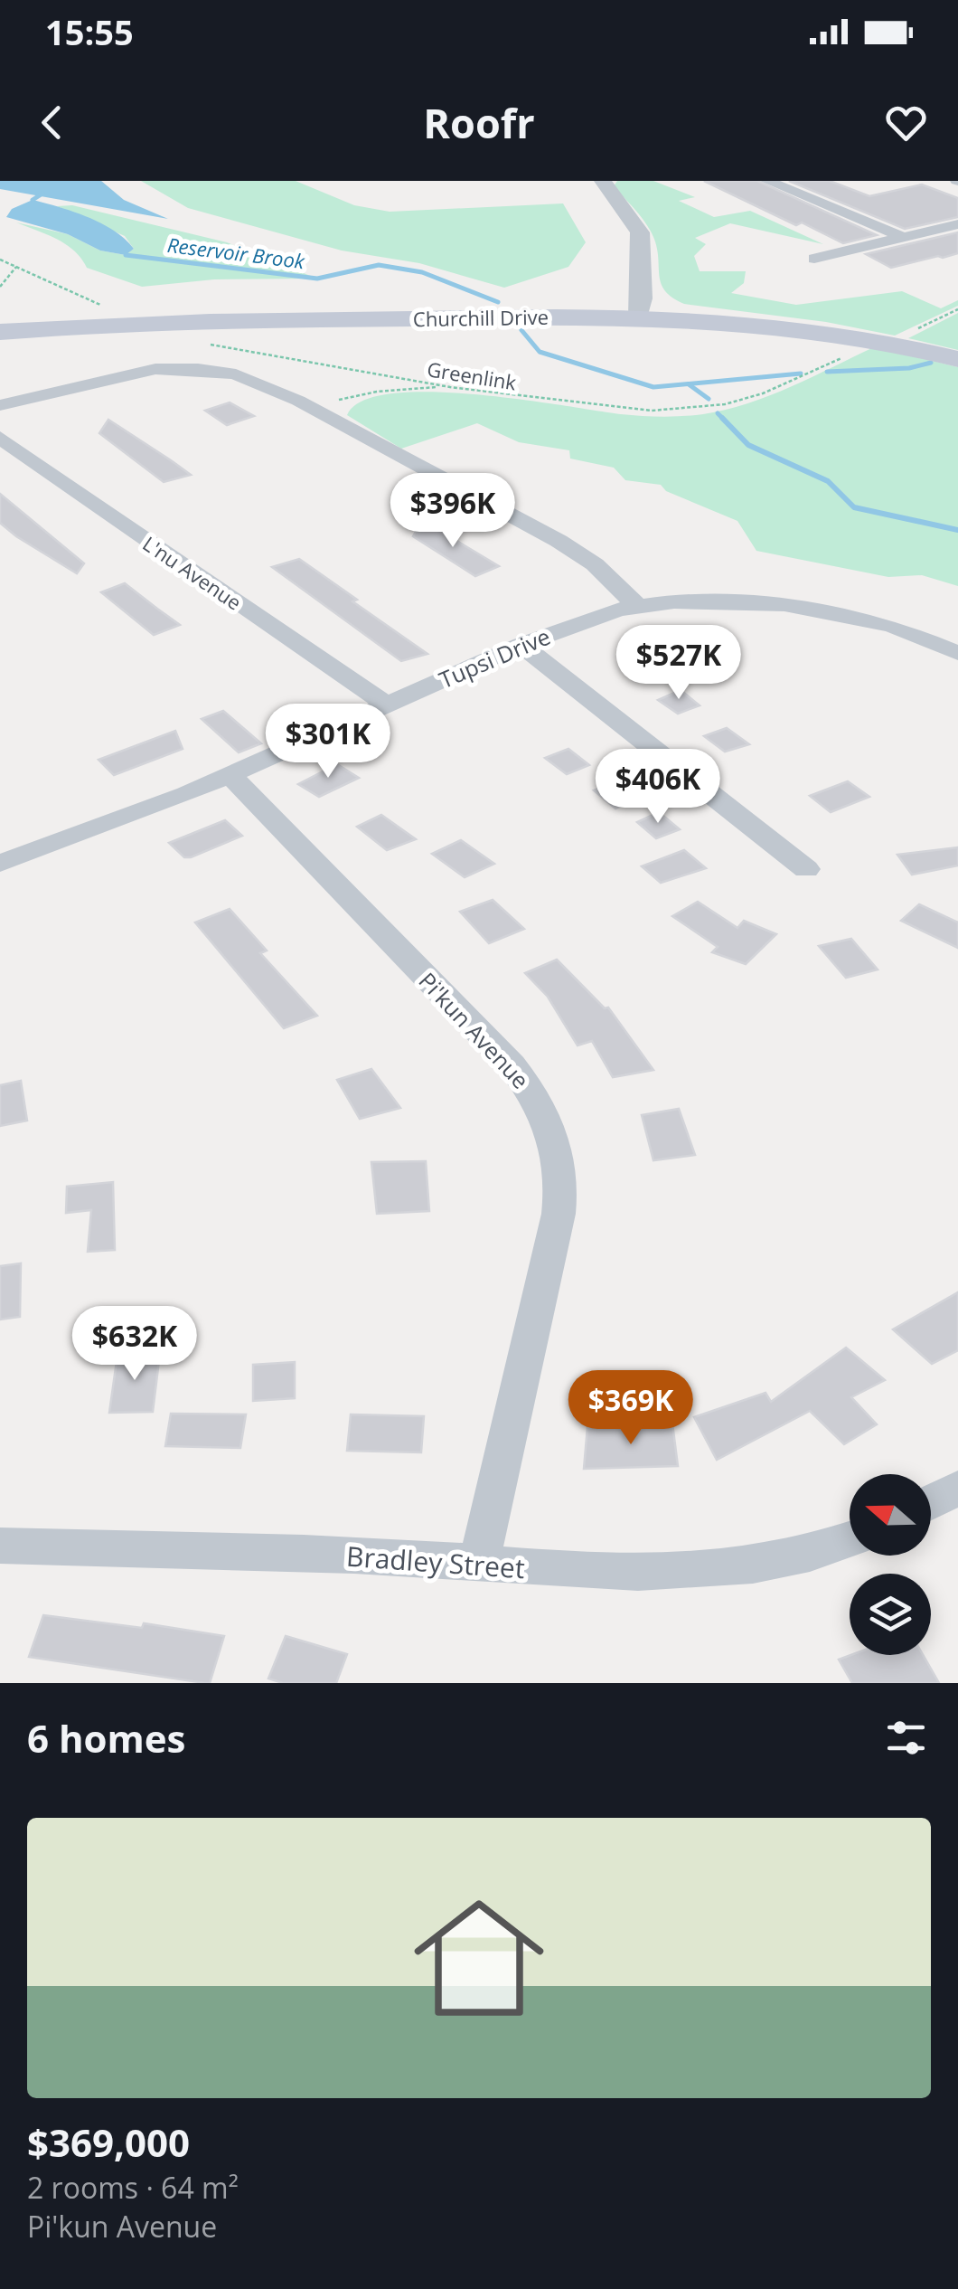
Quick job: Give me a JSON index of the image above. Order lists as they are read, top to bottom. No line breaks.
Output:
{"streets":{"main road":["Churchill Drive"],"street":["L'nu Avenue","Tupsi Drive","Pi'kun Avenue","Bradley Street"],"path":["Greenlink"]},"crossings":[["Churchill Drive","Greenlink"],["L'nu Avenue","Tupsi Drive"],["Tupsi Drive","Pi'kun Avenue"],["Pi'kun Avenue","Bradley Street"]],"water":["Reservoir Brook"],"north":"left","page":{"status":"15:55","header":"Roofr","price":["$396K","$527K","$301K","$406K","$632K","$369K"],"heading":"6 homes","list":[{"name":"$369,000","note":"2 rooms · 64 m² · Pi'kun Avenue"}]}}
